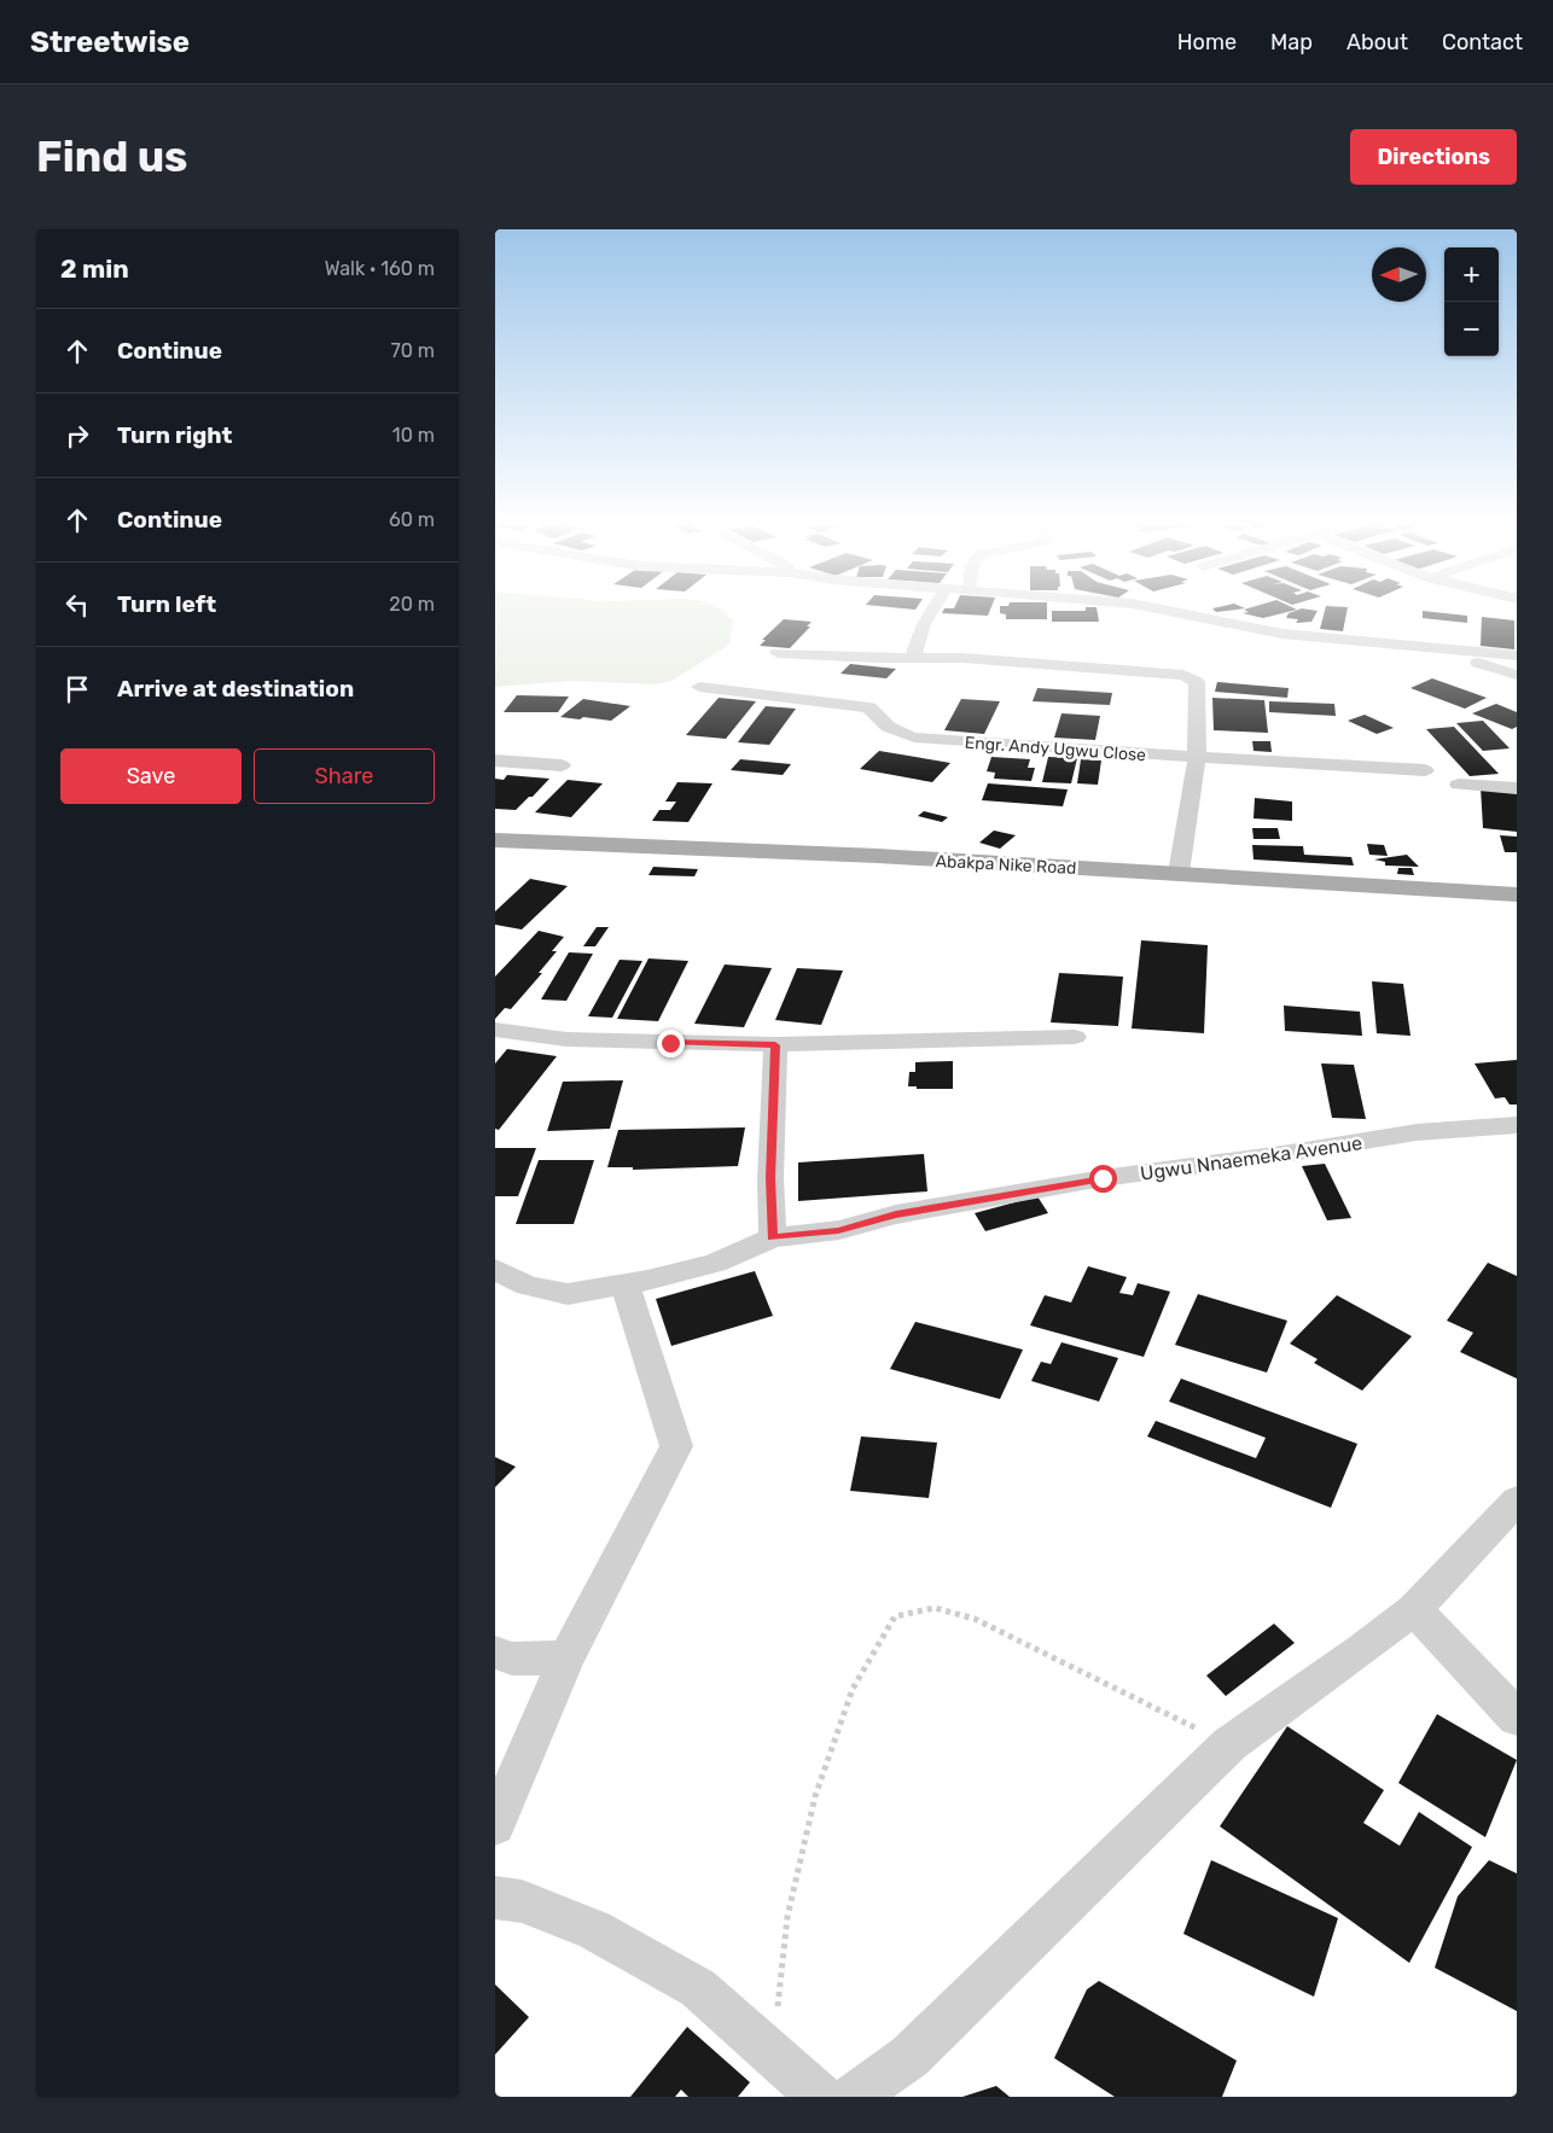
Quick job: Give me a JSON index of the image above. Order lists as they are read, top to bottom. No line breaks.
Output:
{"streets":{"main road":["Abakpa Nike Road"],"street":["Engr. Andy Ugwu Close","Ugwu Nnaemeka Avenue"]},"north":"left","page":{"header":"Streetwise","nav":["Home","Map","About","Contact"],"buttons":["Directions",["Save","Share"]],"title":"Find us","heading":["2 min","Walk · 160 m"],"map_buttons":["+","−"],"list":[["Continue","70 m"],["Turn right","10 m"],["Continue","60 m"],["Turn left","20 m"],"Arrive at destination"]}}
